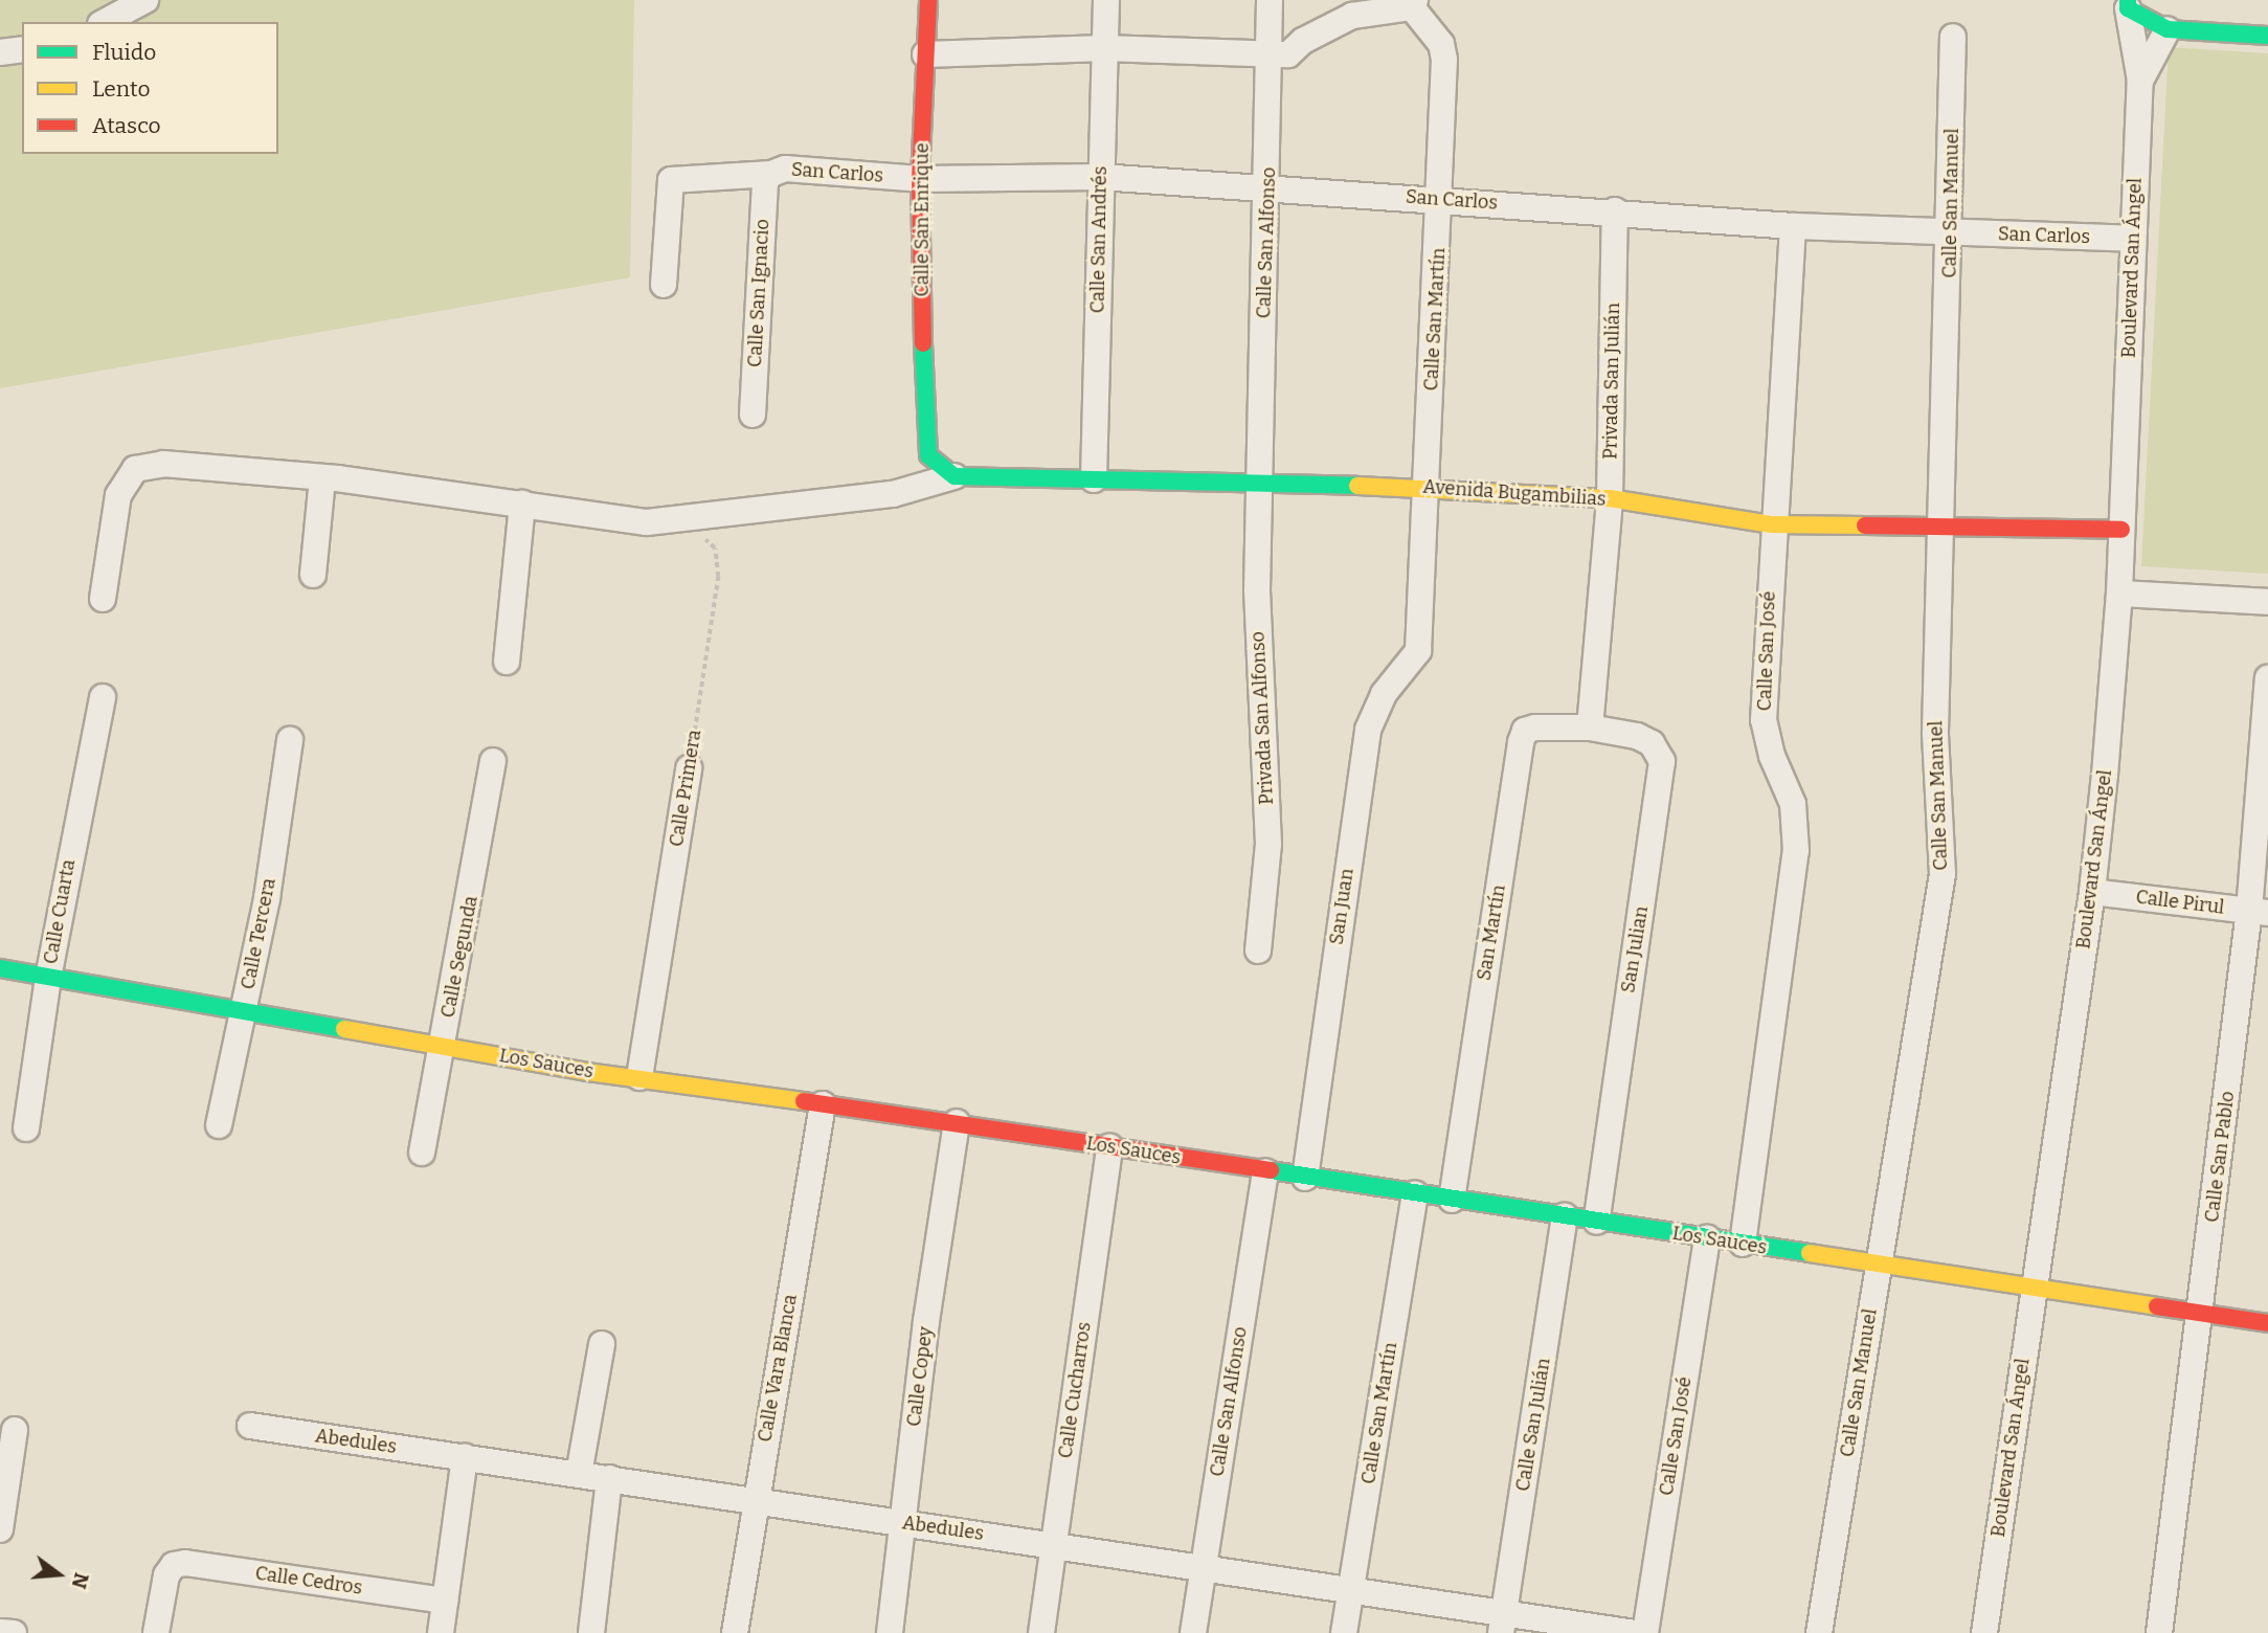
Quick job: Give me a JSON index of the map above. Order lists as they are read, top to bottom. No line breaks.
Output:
{"streets":{"street":["San Carlos","Calle San Manuel","Calle San Enrique","Calle San Andrés","Calle San Alfonso","Boulevard San Ángel","Calle San Ignacio","Calle San Martín","Privada San Julián","Avenida Bugambilias","Calle San José","Privada San Alfonso","Calle Primera","Calle Pirul","San Juan","Calle Cuarta","San Martín","Calle Tercera","San Julian","Calle Segunda","Los Sauces","Calle San Pablo","Calle Vara Blanca","Calle Copey","Calle Cucharros","Calle San Julián","Abedules","Calle Cedros"]},"crossings":[["San Carlos","Calle San Manuel"],["San Carlos","Calle San Enrique"],["San Carlos","Calle San Andrés"],["San Carlos","Calle San Alfonso"],["San Carlos","Boulevard San Ángel"],["San Carlos","Calle San Ignacio"],["San Carlos","Calle San Martín"],["San Carlos","Privada San Julián"],["San Carlos","Calle San José"],["Calle San Manuel","Avenida Bugambilias"],["Calle San Manuel","Los Sauces"],["Calle San Enrique","Avenida Bugambilias"],["Calle San Andrés","Avenida Bugambilias"],["Calle San Alfonso","Avenida Bugambilias"],["Calle San Alfonso","Privada San Alfonso"],["Calle San Alfonso","Los Sauces"],["Calle San Alfonso","Abedules"],["Boulevard San Ángel","Avenida Bugambilias"],["Boulevard San Ángel","Calle Pirul"],["Boulevard San Ángel","Los Sauces"],["Calle San Martín","Avenida Bugambilias"],["Calle San Martín","San Juan"],["Calle San Martín","Los Sauces"],["Calle San Martín","Abedules"],["Privada San Julián","Avenida Bugambilias"],["Privada San Julián","San Martín"],["Privada San Julián","San Julian"],["Avenida Bugambilias","Calle San José"],["Avenida Bugambilias","Privada San Alfonso"],["Calle San José","Los Sauces"],["Calle Primera","Los Sauces"],["Calle Pirul","Calle San Pablo"],["San Juan","Los Sauces"],["Calle Cuarta","Los Sauces"],["San Martín","San Julian"],["San Martín","Los Sauces"],["Calle Tercera","Los Sauces"],["San Julian","Los Sauces"],["Calle Segunda","Los Sauces"],["Los Sauces","Calle San Pablo"],["Los Sauces","Calle Vara Blanca"],["Los Sauces","Calle Copey"],["Los Sauces","Calle Cucharros"],["Los Sauces","Calle San Julián"],["Calle Vara Blanca","Abedules"],["Calle Copey","Abedules"],["Calle Cucharros","Abedules"],["Calle San Julián","Abedules"]],"legend":["Fluido","Lento","Atasco"],"north":"right"}
